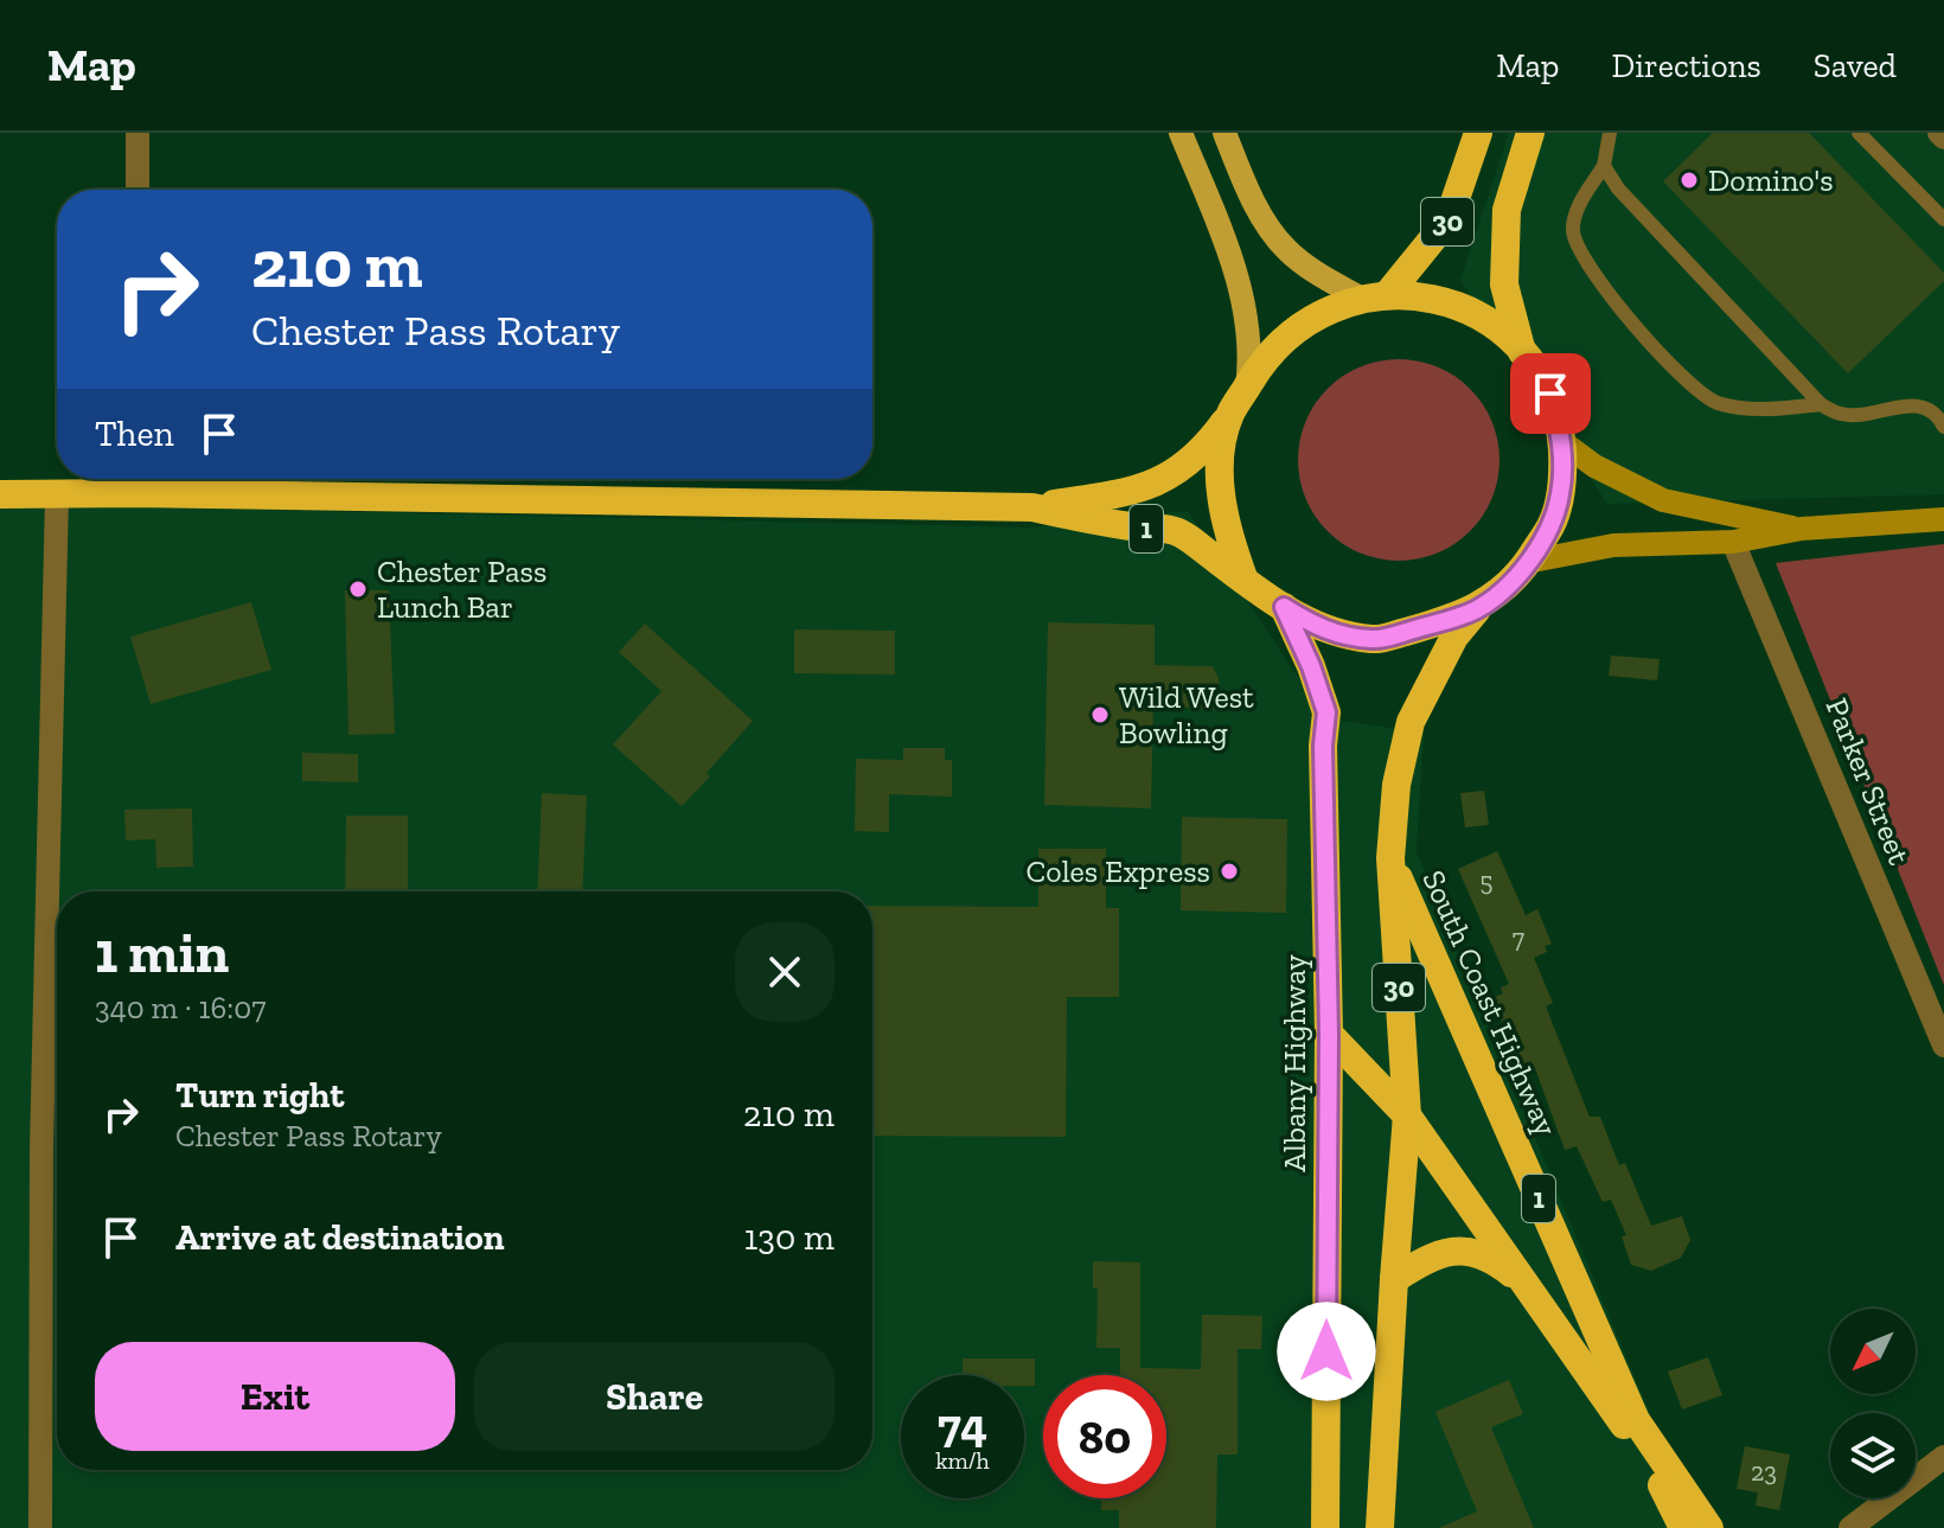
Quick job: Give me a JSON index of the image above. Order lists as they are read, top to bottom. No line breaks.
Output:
{"streets":{"highway":["30","1","South Coast Highway","Albany Highway"],"street":["Parker Street"]},"crossings":[["30","1"],["30","South Coast Highway"],["1","South Coast Highway"],["1","Albany Highway"]],"places":["Domino's","Chester Pass Lunch Bar","Wild West Bowling","Coles Express"],"house_numbers":["5","7","23"],"north":"bottom left","page":{"header":"Map","nav":["Map","Directions","Saved"],"turn":["210 m","Chester Pass Rotary"],"then":"Then","heading":["1 min","340 m · 16:07"],"list":[{"name":"Turn right","note":"Chester Pass Rotary","value":"210 m"},{"name":"Arrive at destination","value":"130 m"}],"buttons":["Exit","Share"],"speed":"74 km/h","limit":"80"}}
